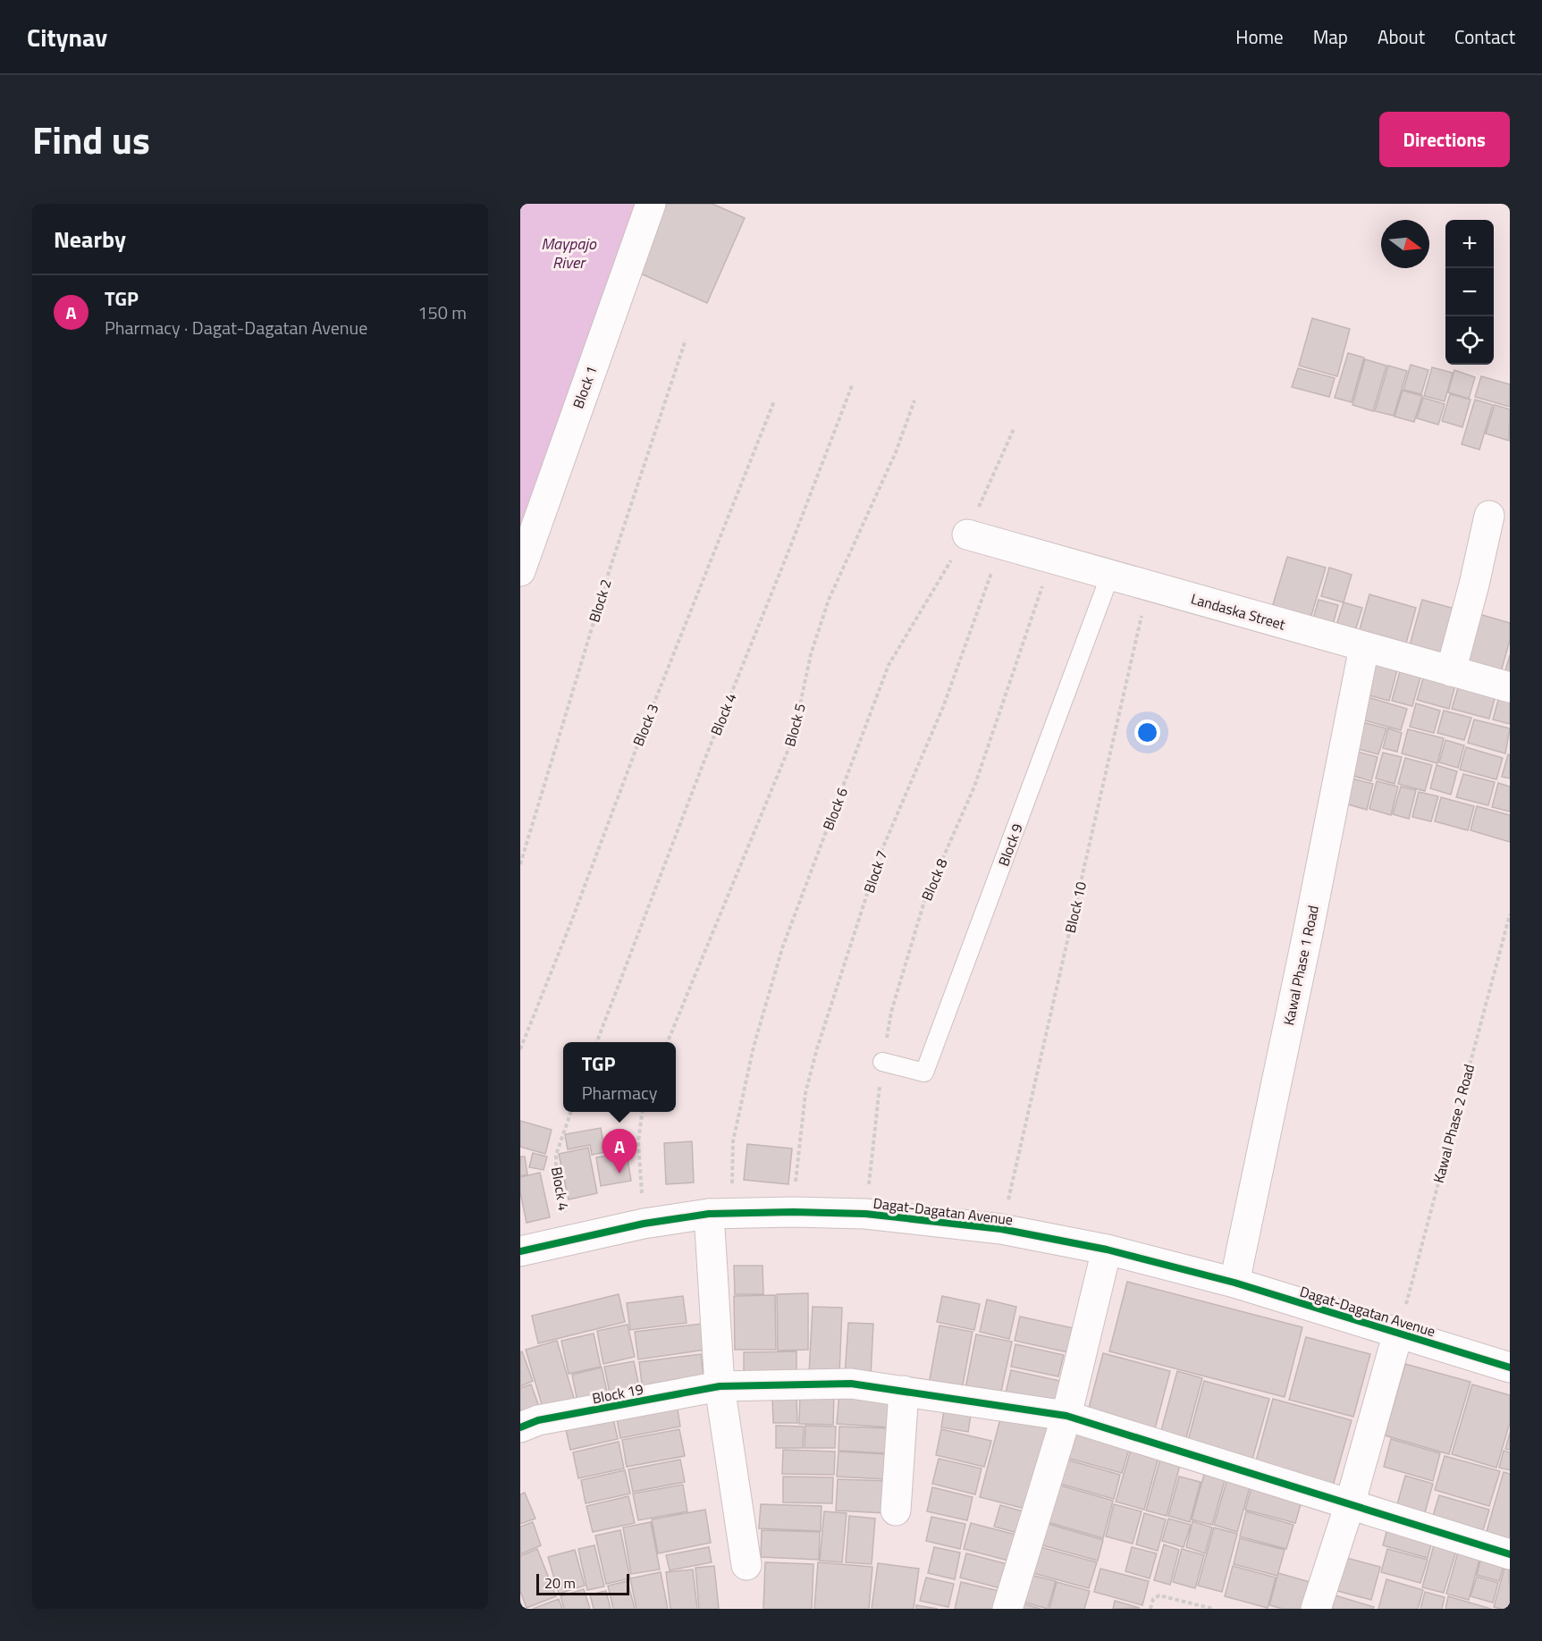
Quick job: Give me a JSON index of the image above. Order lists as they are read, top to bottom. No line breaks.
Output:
{"streets":{"street":["Block 1","Landaska Street","Kawal Phase 1 Road","Dagat-Dagatan Avenue","Block 19"],"lane":["Block 9"],"path":["Block 2","Block 4","Block 3","Block 5","Block 6","Block 7","Block 8","Block 10","Kawal Phase 2 Road"]},"crossings":[["Landaska Street","Block 6"],["Landaska Street","Block 9"],["Landaska Street","Block 7"],["Landaska Street","Block 8"],["Landaska Street","Block 10"],["Landaska Street","Kawal Phase 1 Road"],["Block 4","Dagat-Dagatan Avenue"],["Block 6","Dagat-Dagatan Avenue"],["Block 9","Block 8"],["Block 7","Dagat-Dagatan Avenue"],["Block 8","Dagat-Dagatan Avenue"],["Block 10","Dagat-Dagatan Avenue"],["Kawal Phase 1 Road","Dagat-Dagatan Avenue"],["Kawal Phase 2 Road","Dagat-Dagatan Avenue"]],"water":["Maypajo River"],"scale_bar":"20 m","north":"right","page":{"header":"Citynav","nav":["Home","Map","About","Contact"],"title":"Find us","buttons":"Directions","heading":"Nearby","map_buttons":["+","−"],"list":[{"mark":"A","name":"TGP","note":"Pharmacy · Dagat-Dagatan Avenue","value":"150 m"}],"popup":["TGP","Pharmacy"],"pins":"A","scale":"20 m"}}
